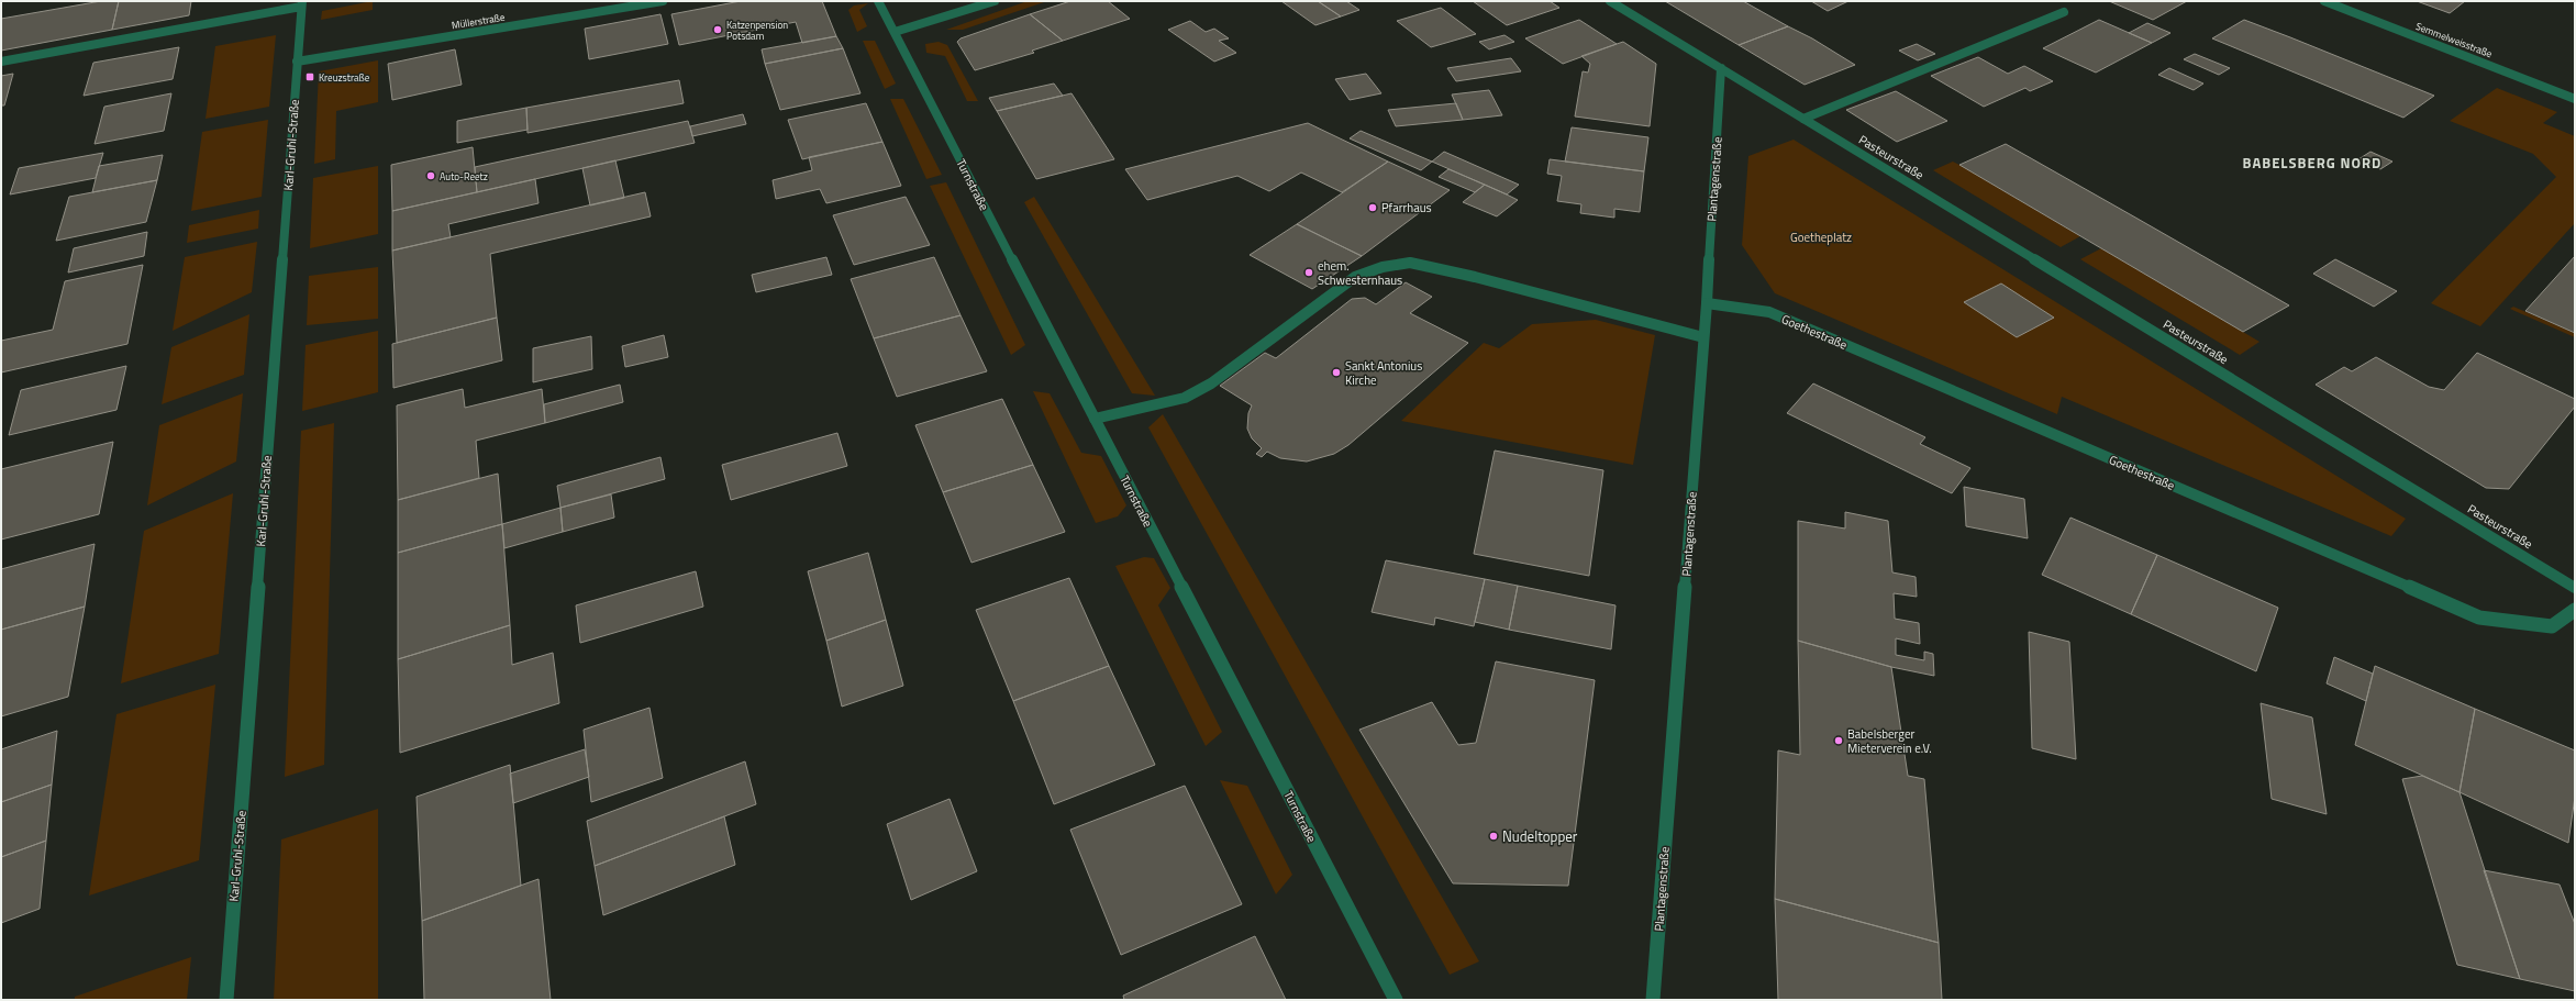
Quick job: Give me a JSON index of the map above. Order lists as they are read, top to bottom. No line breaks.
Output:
{"streets":{"street":["Müllerstraße","Semmelweisstraße","Karl-Gruhl-Straße","Pasteurstraße","Plantagenstraße","Turnstraße","Goethestraße"]},"crossings":[["Müllerstraße","Karl-Gruhl-Straße"],["Pasteurstraße","Plantagenstraße"],["Plantagenstraße","Goethestraße"]],"districts":["BABELSBERG NORD"],"parks":["Goetheplatz"],"places":{"other":["Katzenpension Potsdam","Auto-Reetz","Pfarrhaus","ehem. Schwesternhaus","Sankt Antonius Kirche","Babelsberger Mieterverein e.V.","Nudeltopper"],"transit":["Kreuzstraße"]}}
